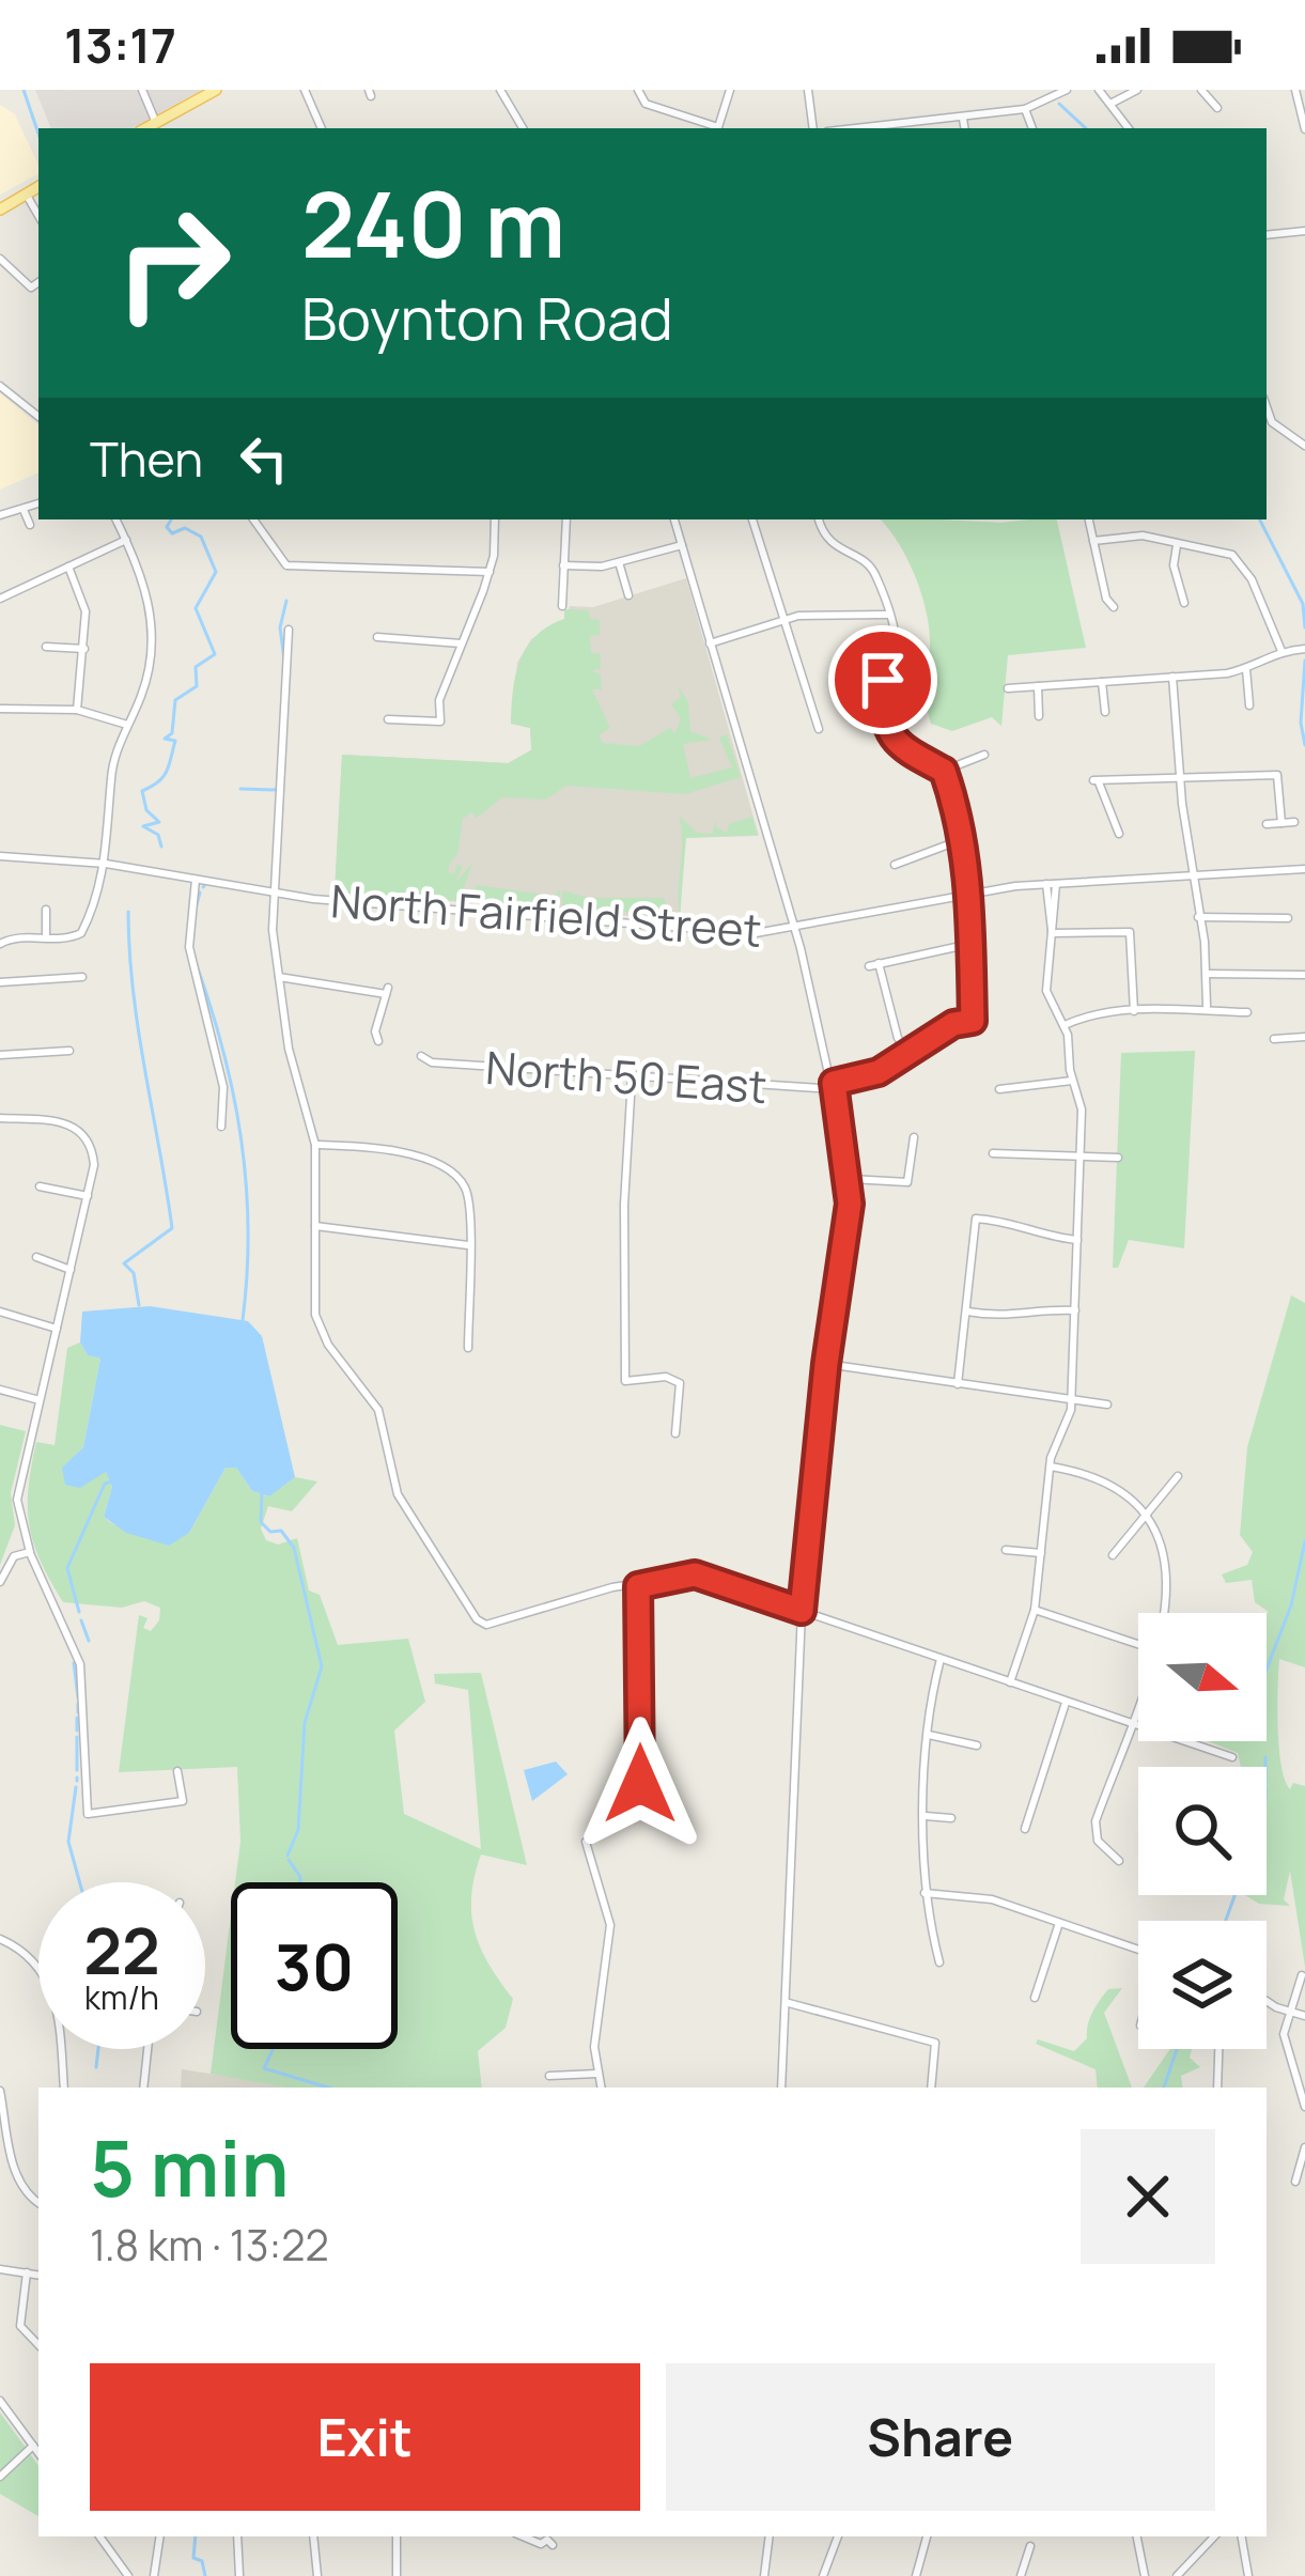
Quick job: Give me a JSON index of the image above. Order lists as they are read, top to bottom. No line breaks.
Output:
{"streets":{"street":["North Fairfield Street","North 50 East"]},"north":"right","page":{"status":"13:17","turn":["240 m","Boynton Road"],"then":"Then","speed":"22 km/h","limit":"30","heading":["5 min","1.8 km · 13:22"],"buttons":["Exit","Share"]}}
